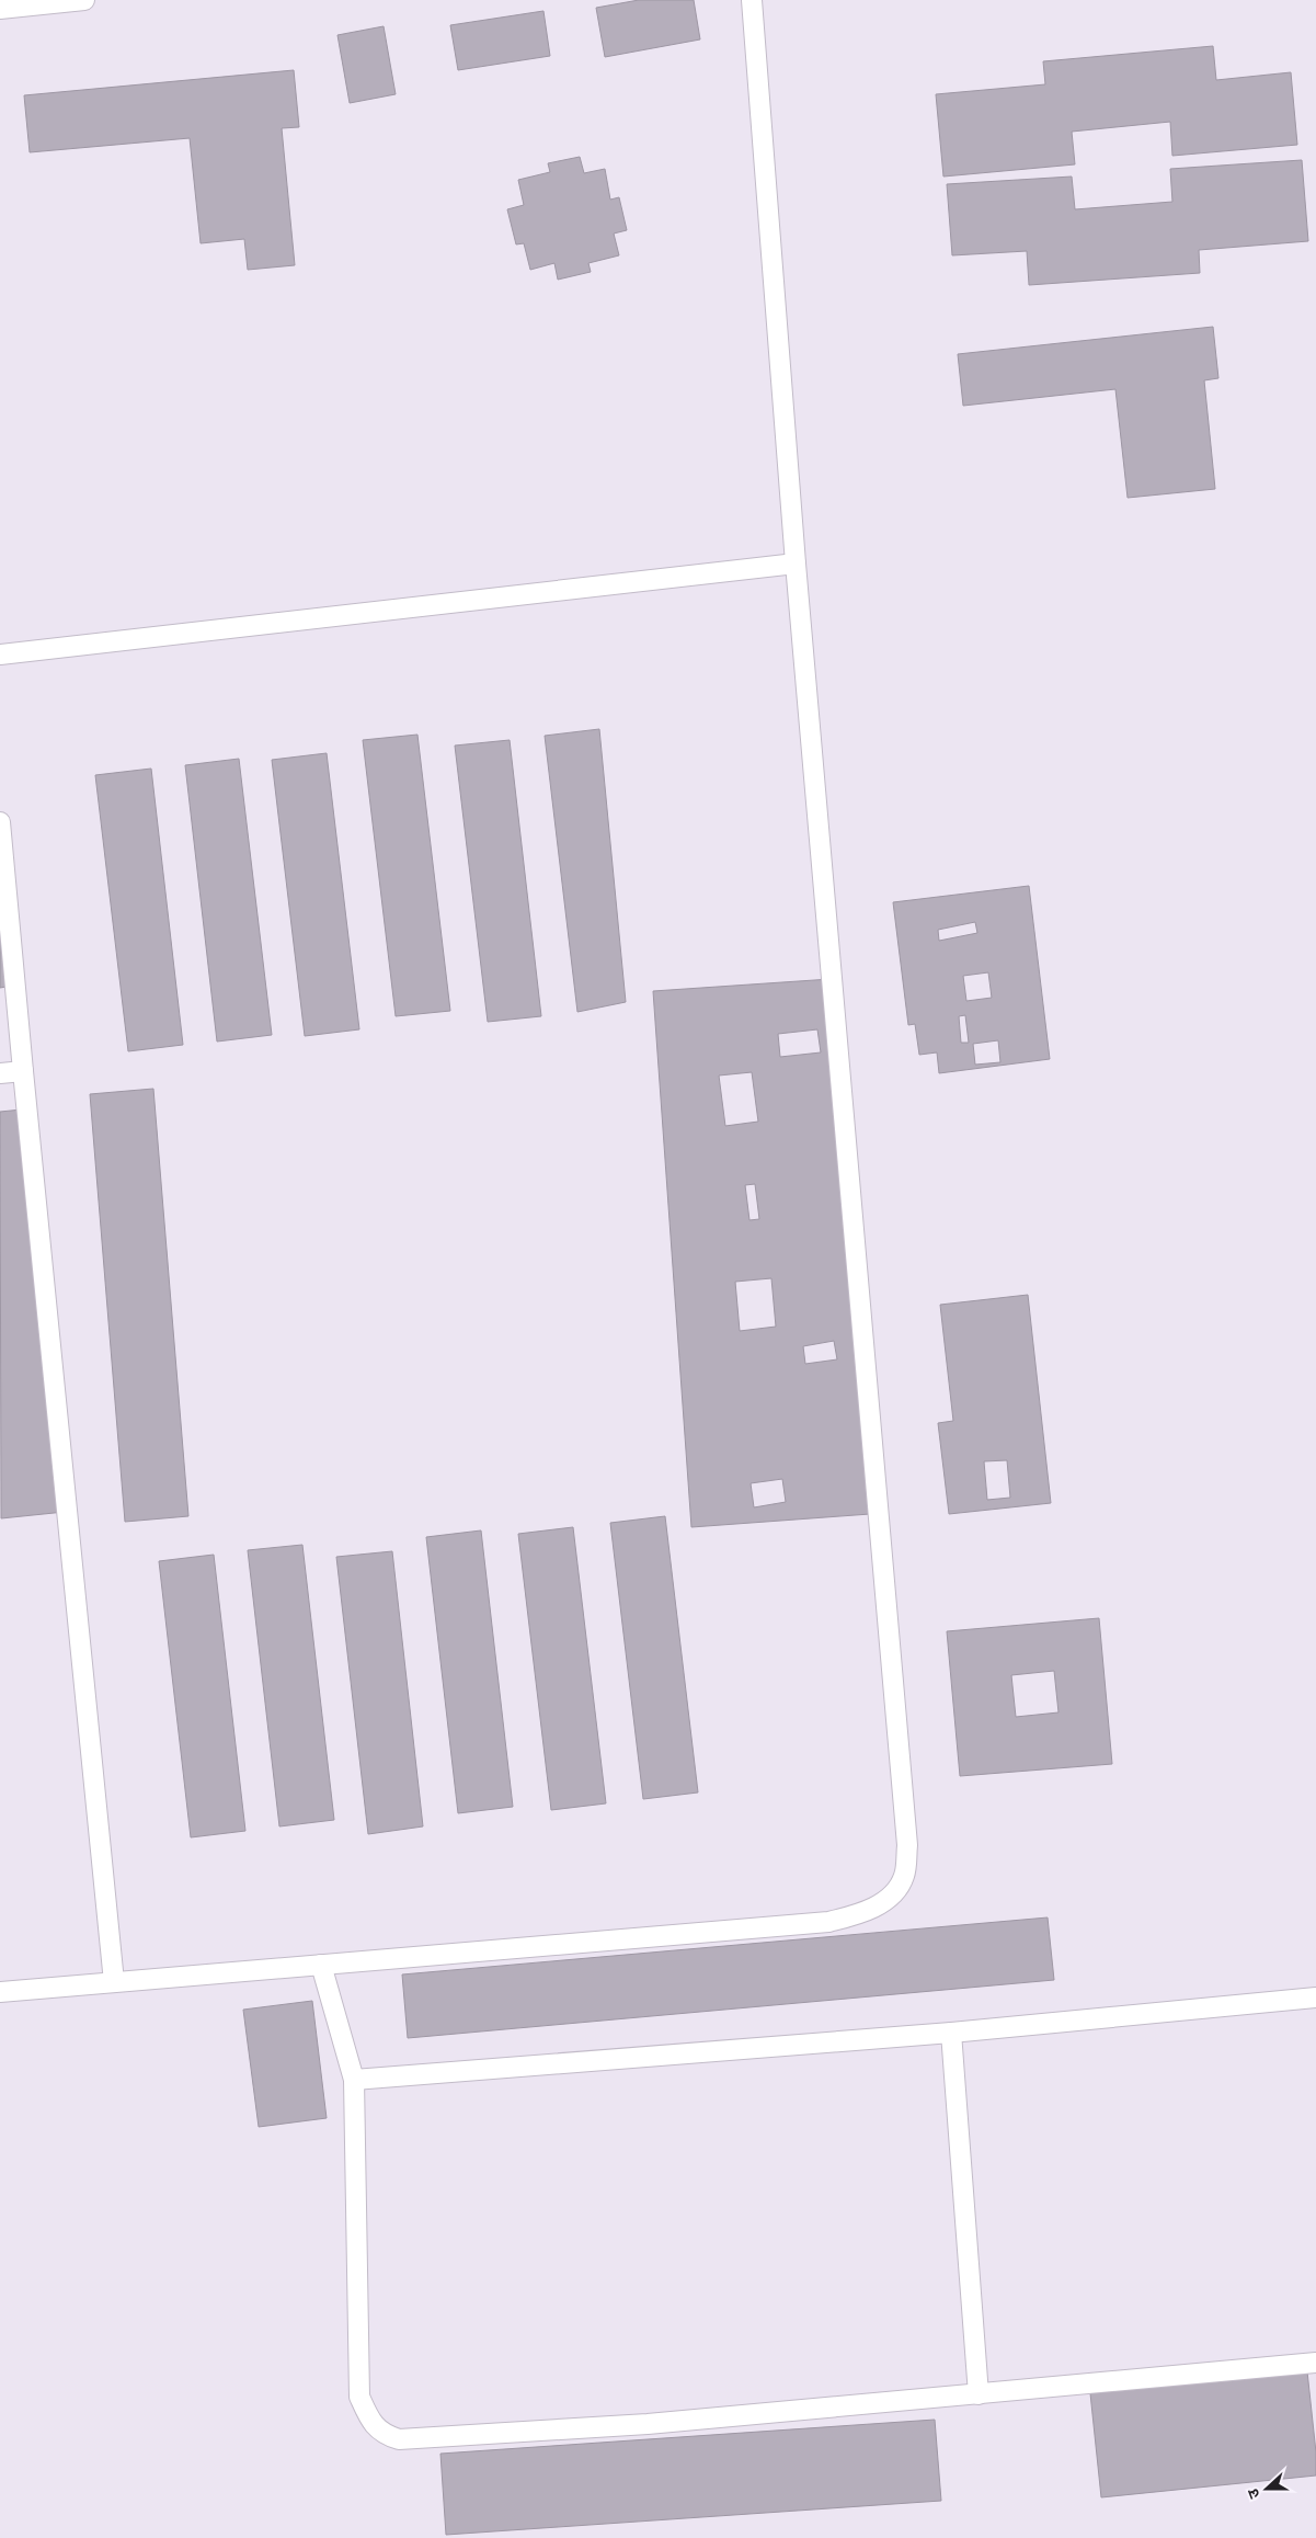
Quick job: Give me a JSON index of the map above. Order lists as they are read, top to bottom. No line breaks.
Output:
{"north":"left"}
